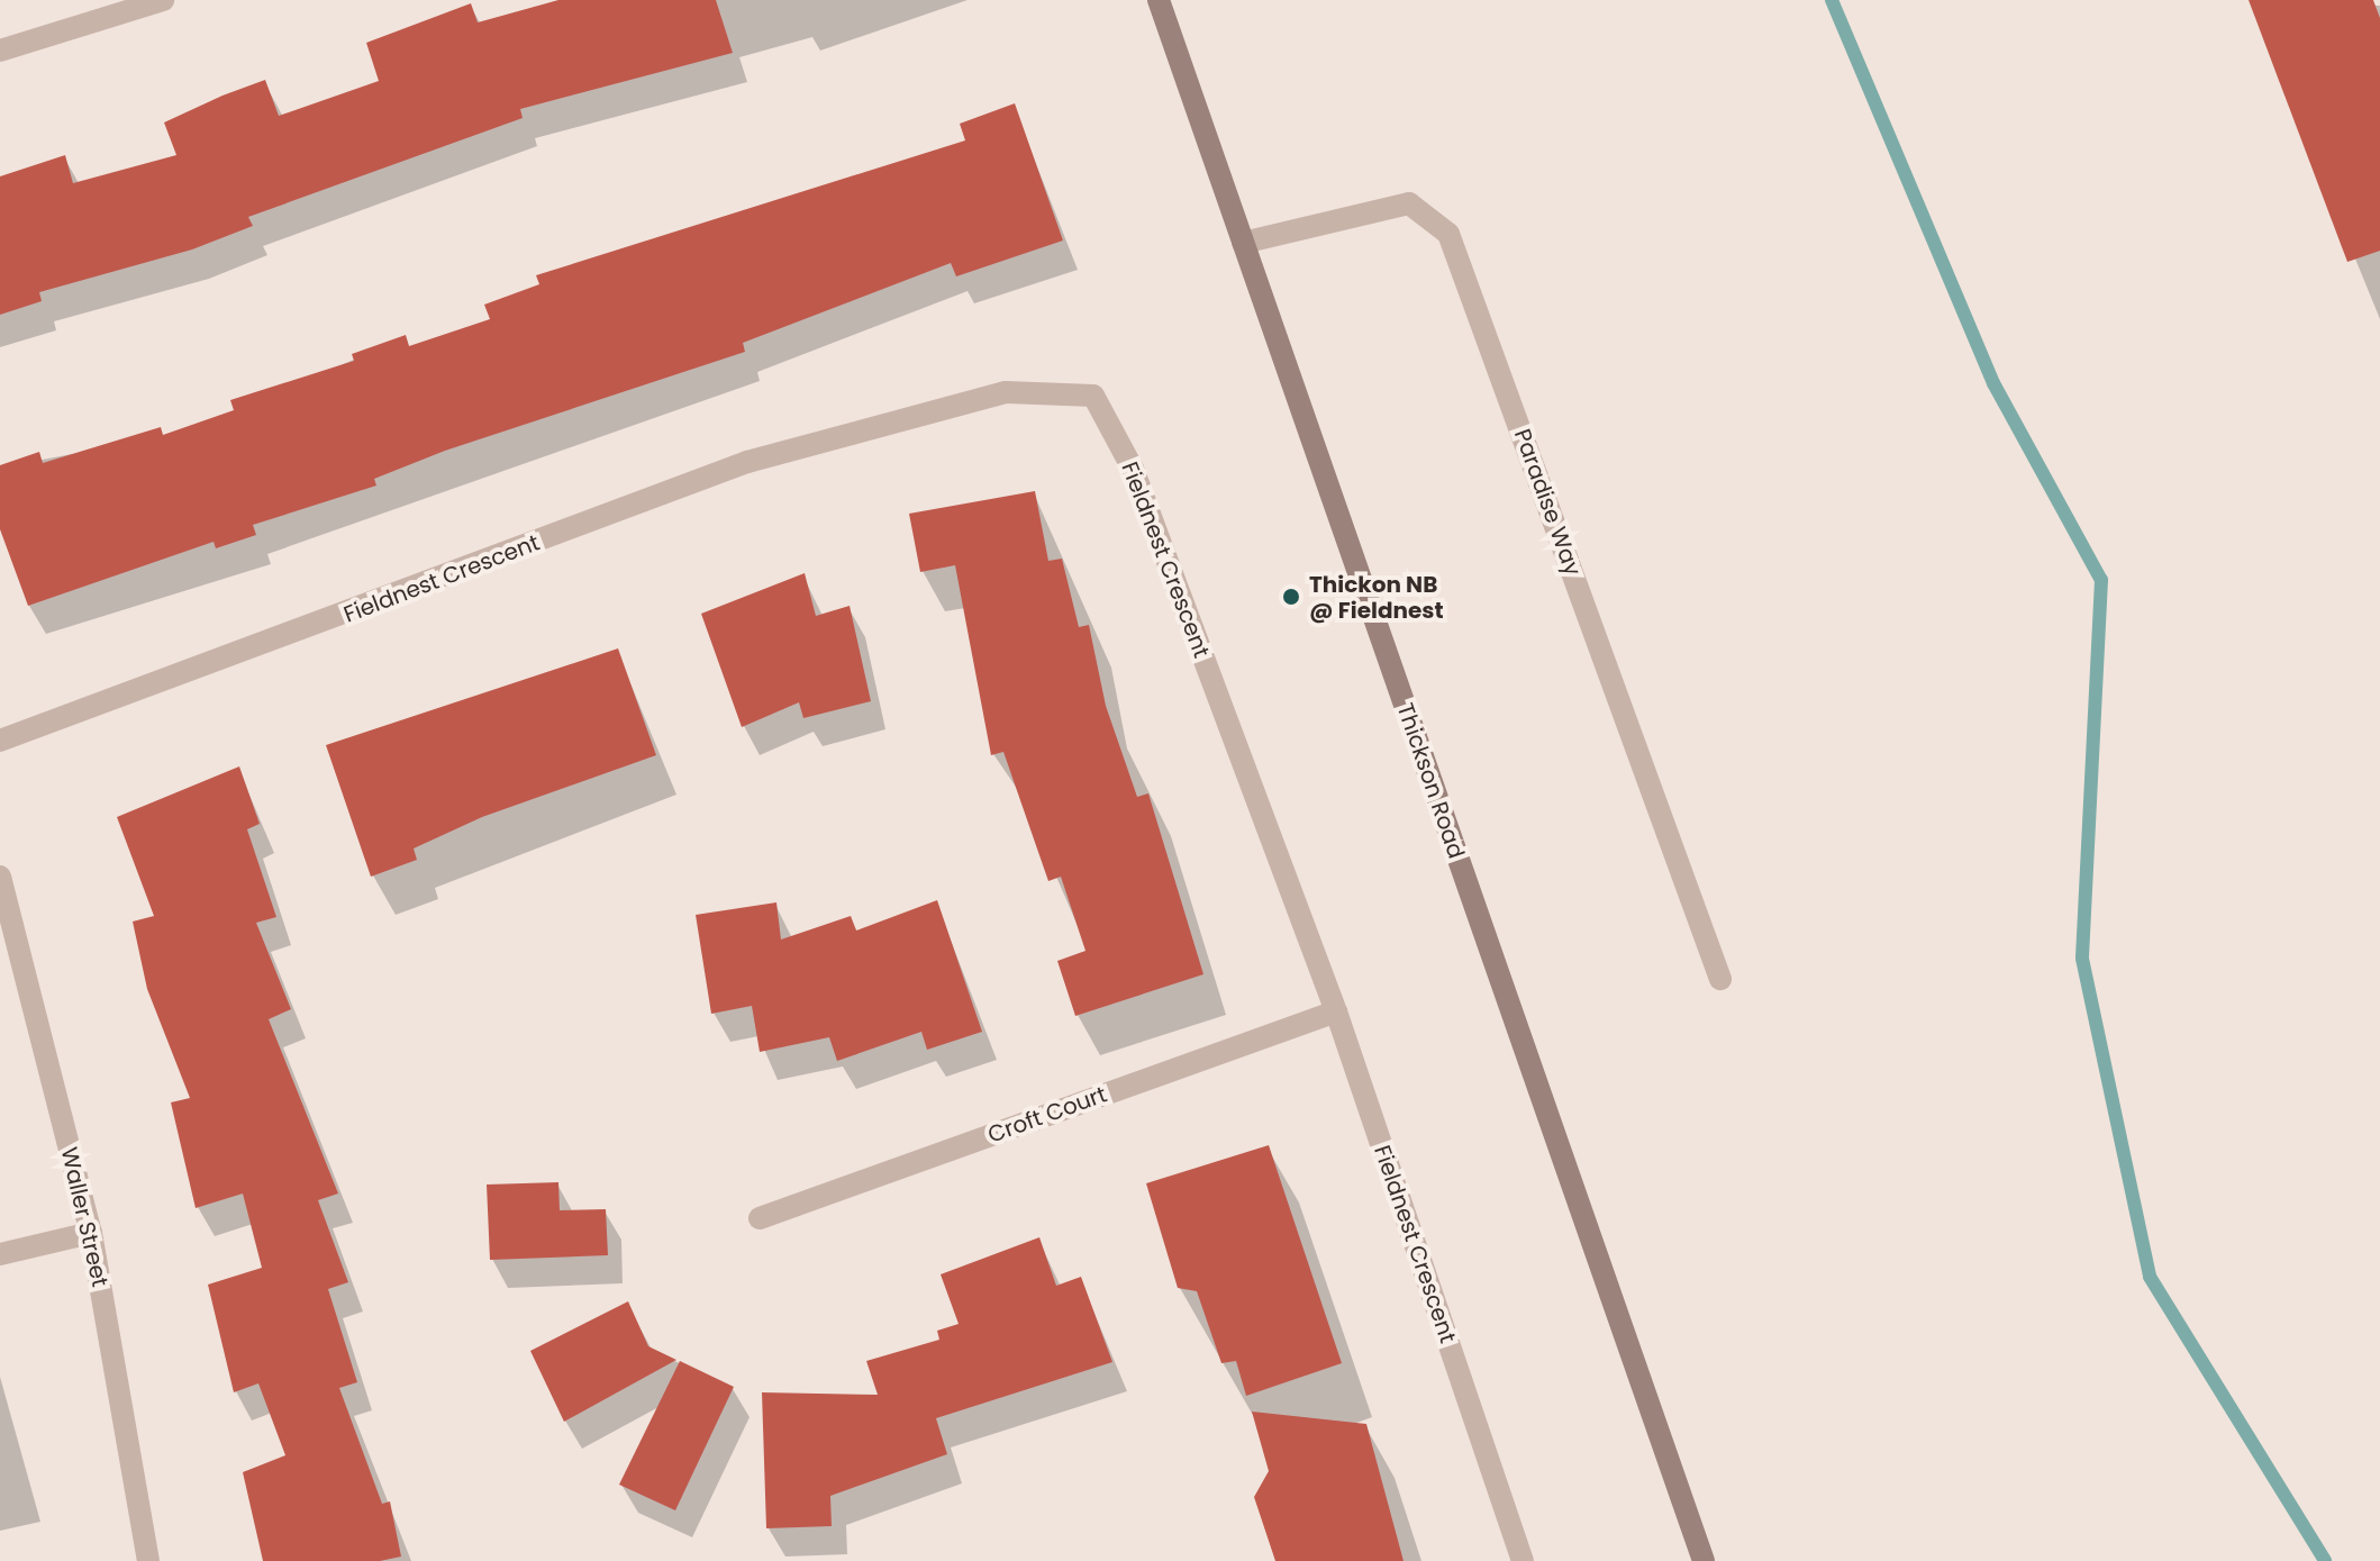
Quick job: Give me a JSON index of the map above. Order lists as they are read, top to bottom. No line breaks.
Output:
{"streets":{"main road":["Thickson Road"],"street":["Paradise Way","Fieldnest Crescent","Croft Court","Waller Street"]},"crossings":[["Paradise Way","Thickson Road"],["Fieldnest Crescent","Croft Court"]],"places":["Thickon NB @ Fieldnest"]}
